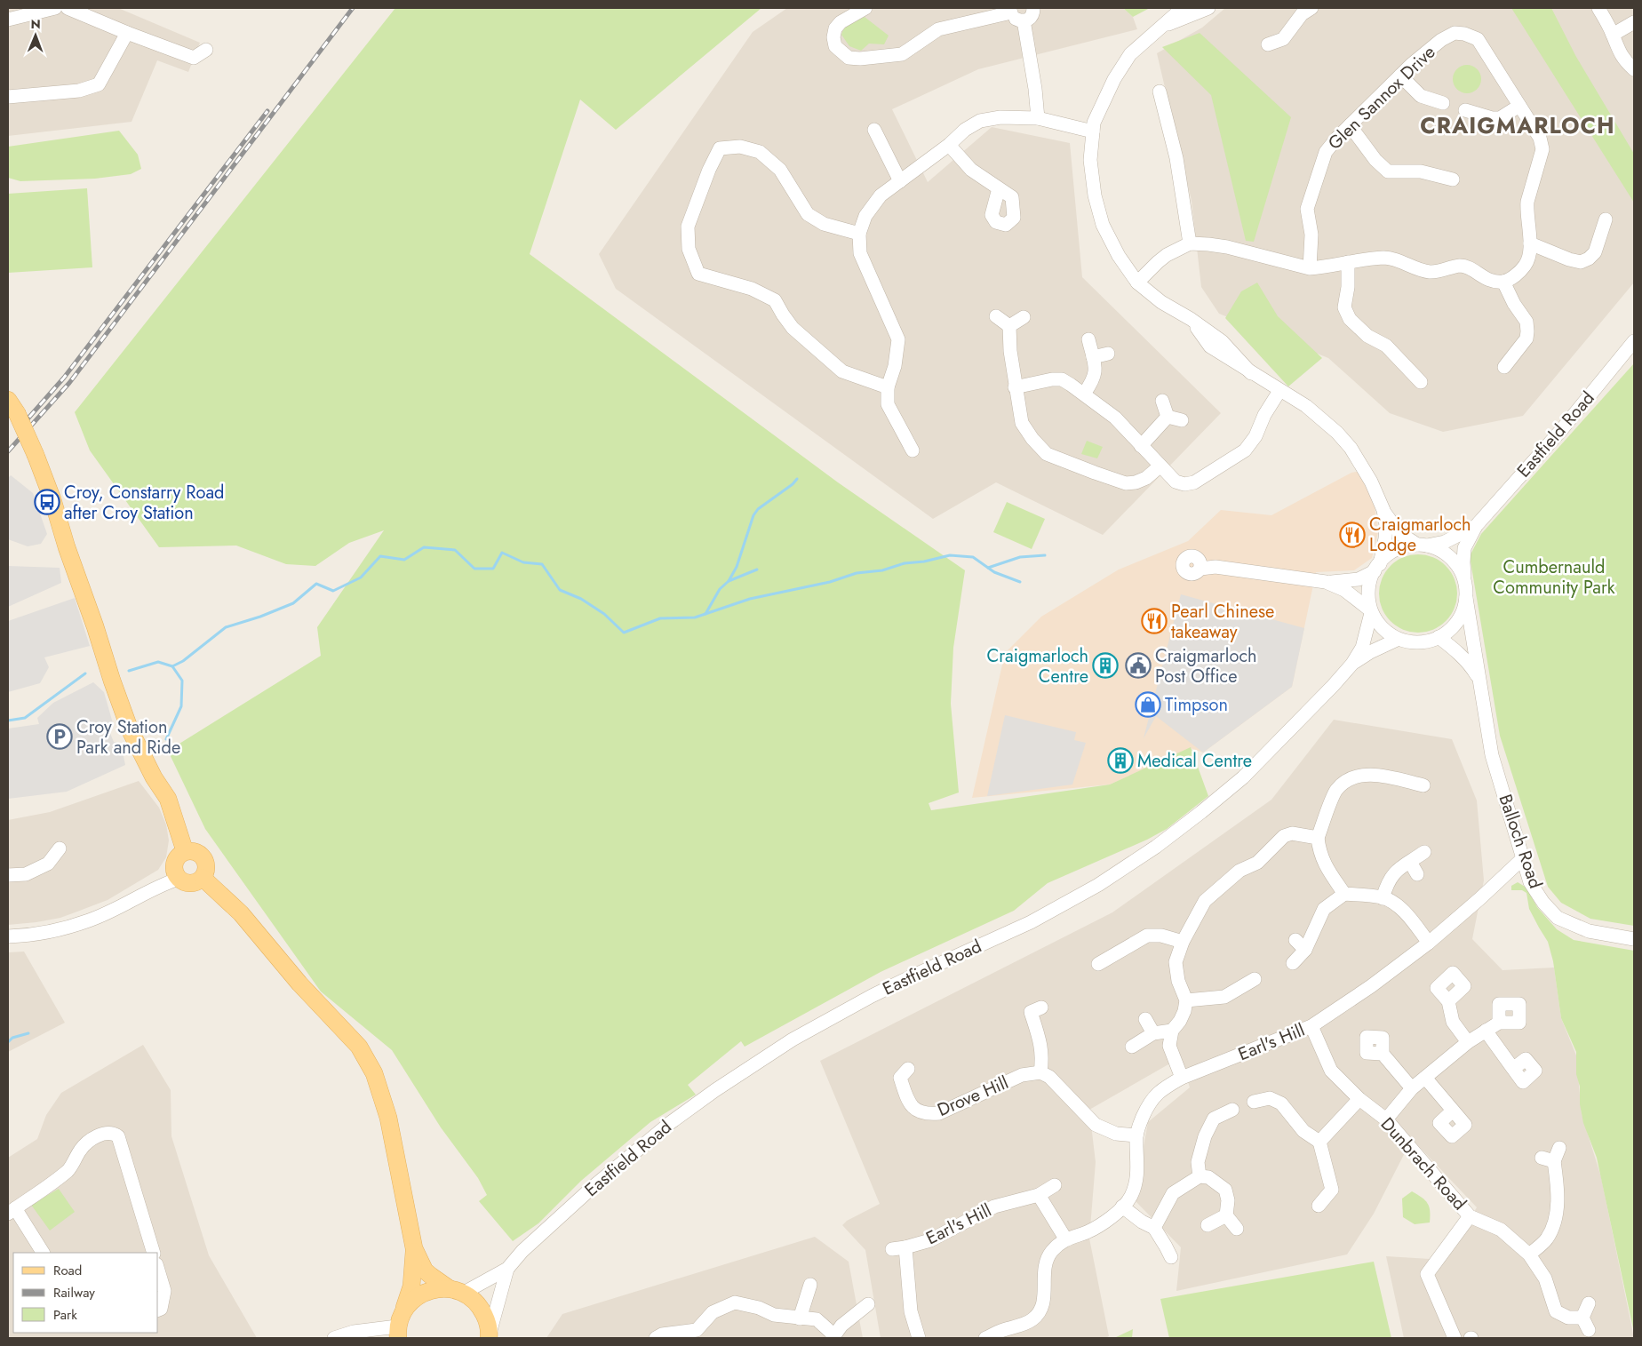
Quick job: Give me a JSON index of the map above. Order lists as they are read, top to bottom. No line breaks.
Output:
{"streets":{"street":["Glen Sannox Drive","Eastfield Road","Balloch Road","Earl's Hill","Drove Hill","Dunbrach Road"]},"crossings":[["Eastfield Road","Balloch Road"],["Balloch Road","Earl's Hill"],["Earl's Hill","Dunbrach Road"]],"districts":["CRAIGMARLOCH"],"parks":["Cumbernauld Community Park"],"places":{"bus stop":["Croy, Constarry Road after Croy Station"],"restaurant":["Craigmarloch Lodge","Pearl Chinese takeaway"],"building":["Craigmarloch Centre","Medical Centre"],"public building":["Craigmarloch Post Office"],"shop":["Timpson"],"parking":["Croy Station Park and Ride"]},"legend":["Road","Railway","Park"],"north":"top"}
